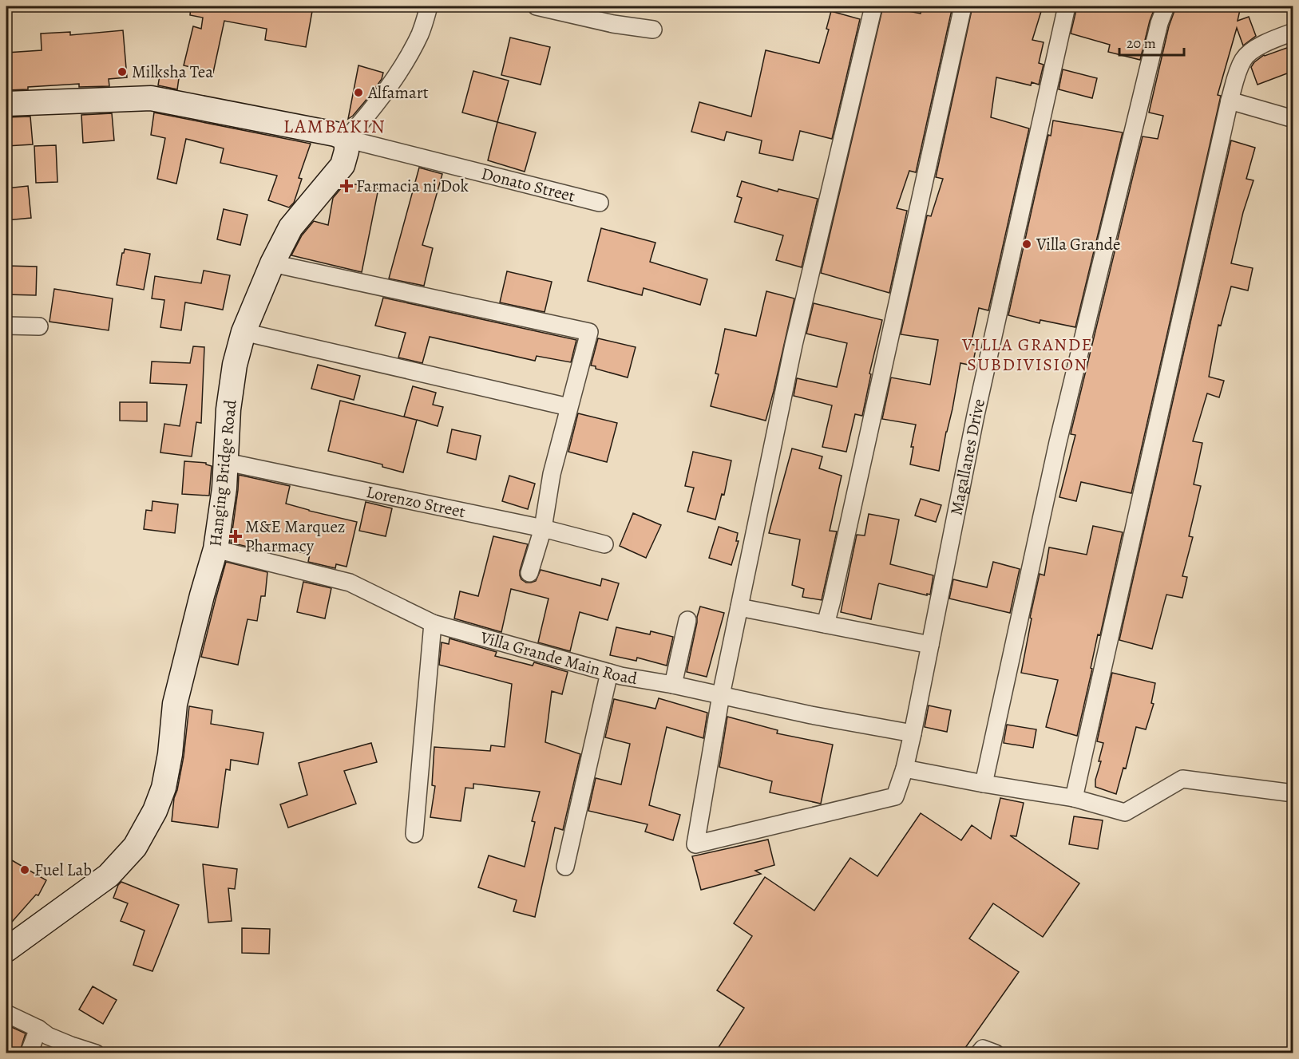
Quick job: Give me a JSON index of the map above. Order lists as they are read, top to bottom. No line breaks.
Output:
{"streets":{"street":["Donato Street","Magallanes Drive","Hanging Bridge Road","Lorenzo Street","Villa Grande Main Road"]},"crossings":[["Donato Street","Hanging Bridge Road"],["Magallanes Drive","Villa Grande Main Road"],["Hanging Bridge Road","Lorenzo Street"],["Hanging Bridge Road","Villa Grande Main Road"]],"districts":["LAMBAKIN","VILLA GRANDE SUBDIVISION"],"places":{"other":["Milksha Tea","Alfamart","Villa Grande","Fuel Lab"],"health":["Farmacia ni Dok","M&E Marquez Pharmacy"]},"scale_bar":"20 m"}
